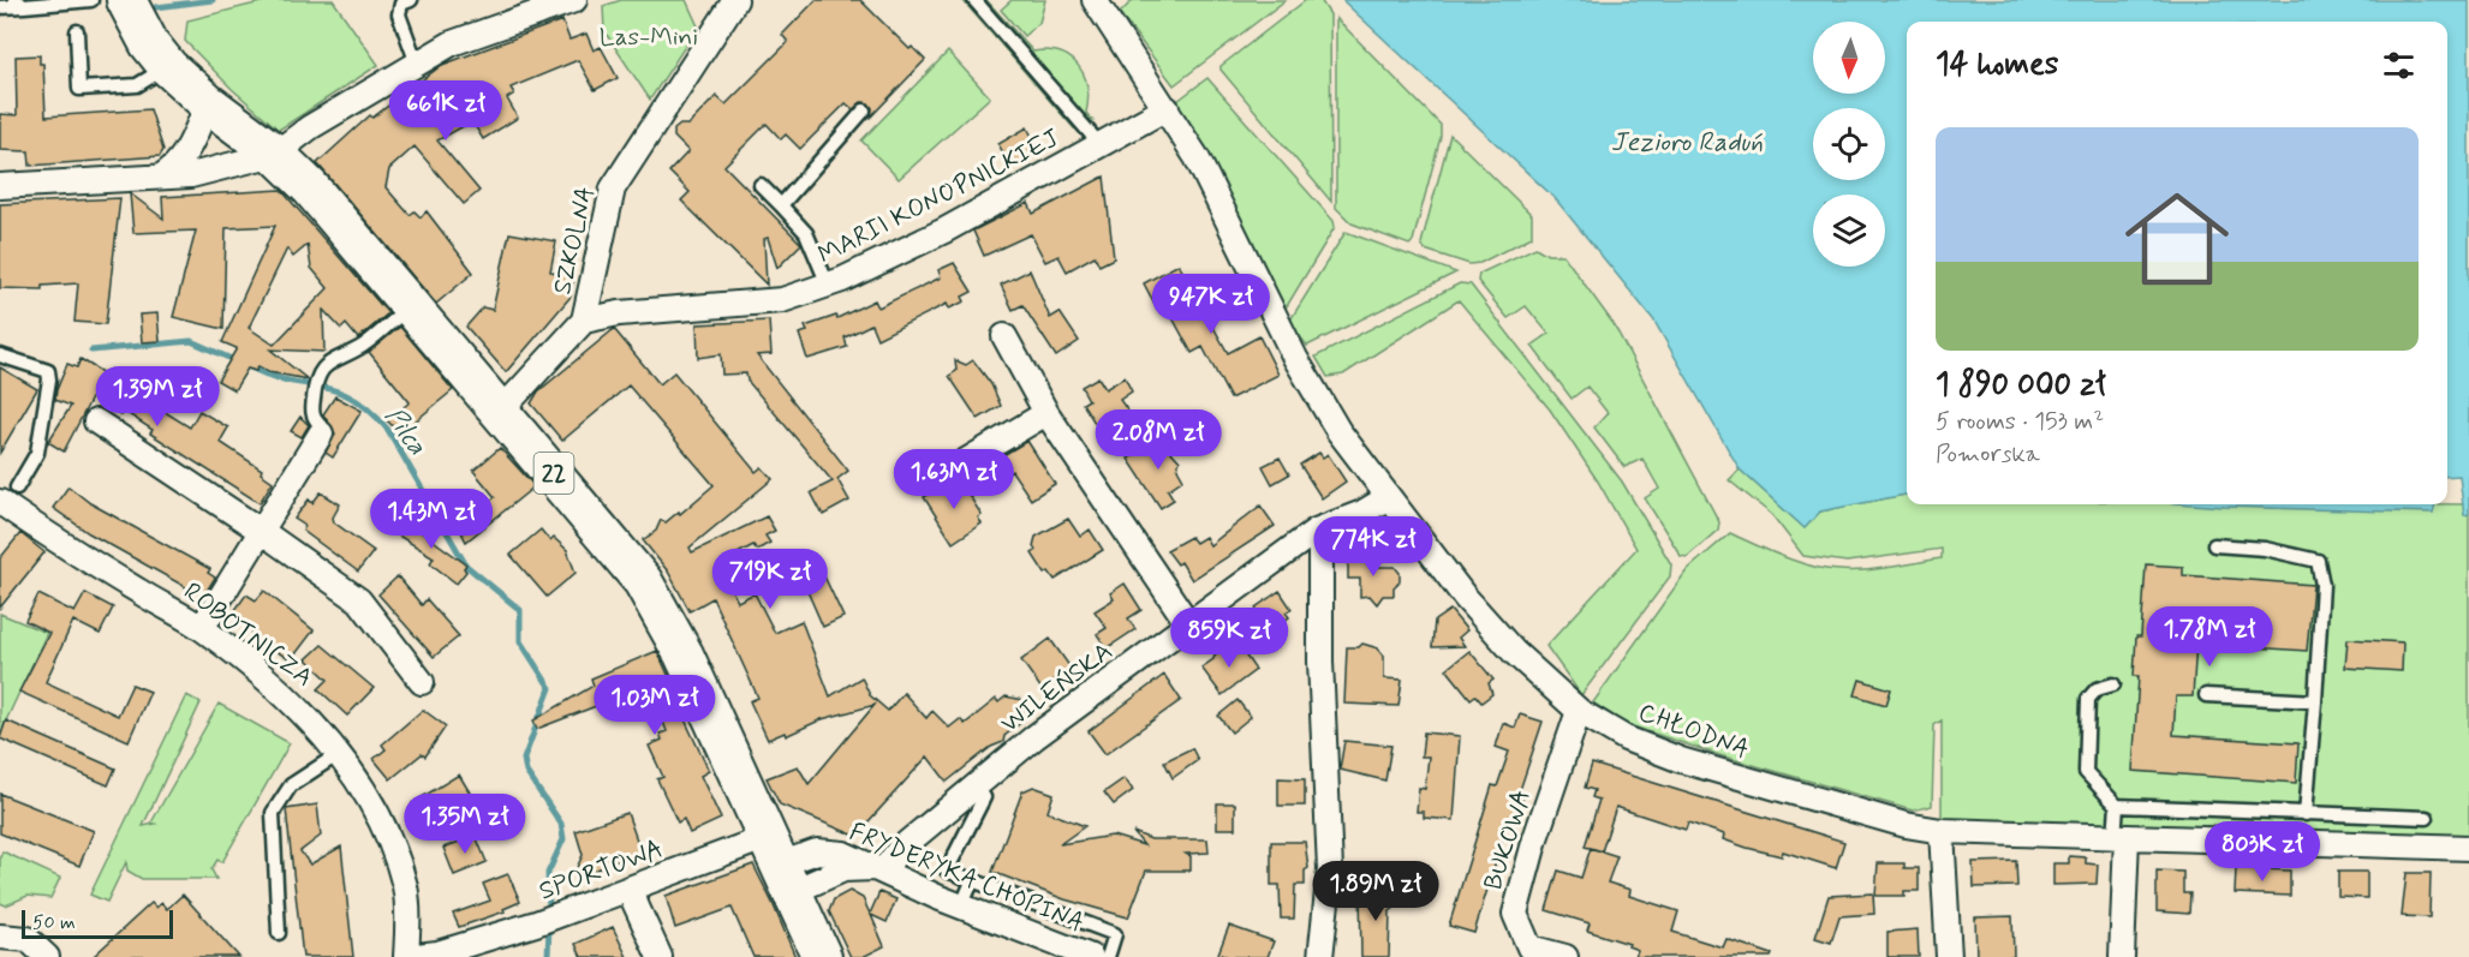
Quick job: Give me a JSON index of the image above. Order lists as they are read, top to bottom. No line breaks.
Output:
{"streets":{"main road":["22"],"street":["MARII KONOPNICKIEJ","SZKOLNA","ROBOTNICZA","WILEŃSKA","CHŁODNA","BUKOWA","SPORTOWA","FRYDERYKA CHOPINA"]},"crossings":[["MARII KONOPNICKIEJ","SZKOLNA"],["MARII KONOPNICKIEJ","CHŁODNA"],["SZKOLNA","22"],["22","SPORTOWA"],["ROBOTNICZA","SPORTOWA"],["WILEŃSKA","CHŁODNA"],["WILEŃSKA","SPORTOWA"],["WILEŃSKA","FRYDERYKA CHOPINA"],["CHŁODNA","BUKOWA"],["SPORTOWA","FRYDERYKA CHOPINA"]],"water":["Jezioro Raduń","Pilca"],"parks":["Las-Mini"],"scale_bar":"50 m","north":"bottom","page":{"heading":"14 homes","price":["661K zł","947K zł","1.39M zł","2.08M zł","1.63M zł","1.43M zł","774K zł","719K zł","1.78M zł","859K zł","1.03M zł","1.35M zł","803K zł","1.89M zł"],"list":[{"name":"1 890 000 zł","note":"5 rooms · 153 m² · Pomorska"}],"scale":"50 m"}}
